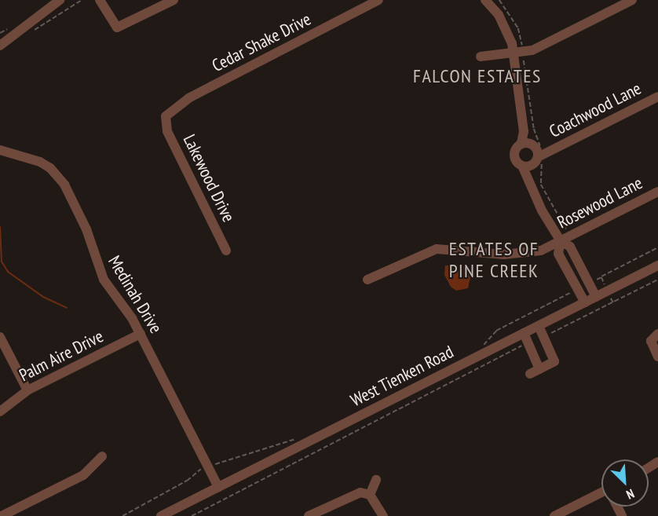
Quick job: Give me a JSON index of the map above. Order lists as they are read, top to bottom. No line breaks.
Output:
{"streets":{"street":["Cedar Shake Drive","Coachwood Lane","Lakewood Drive","Rosewood Lane","Medinah Drive","Palm Aire Drive","West Tienken Road"]},"crossings":[["Cedar Shake Drive","Lakewood Drive"],["Medinah Drive","Palm Aire Drive"],["Medinah Drive","West Tienken Road"]],"districts":["FALCON ESTATES","ESTATES OF PINE CREEK"],"north":"bottom right"}
